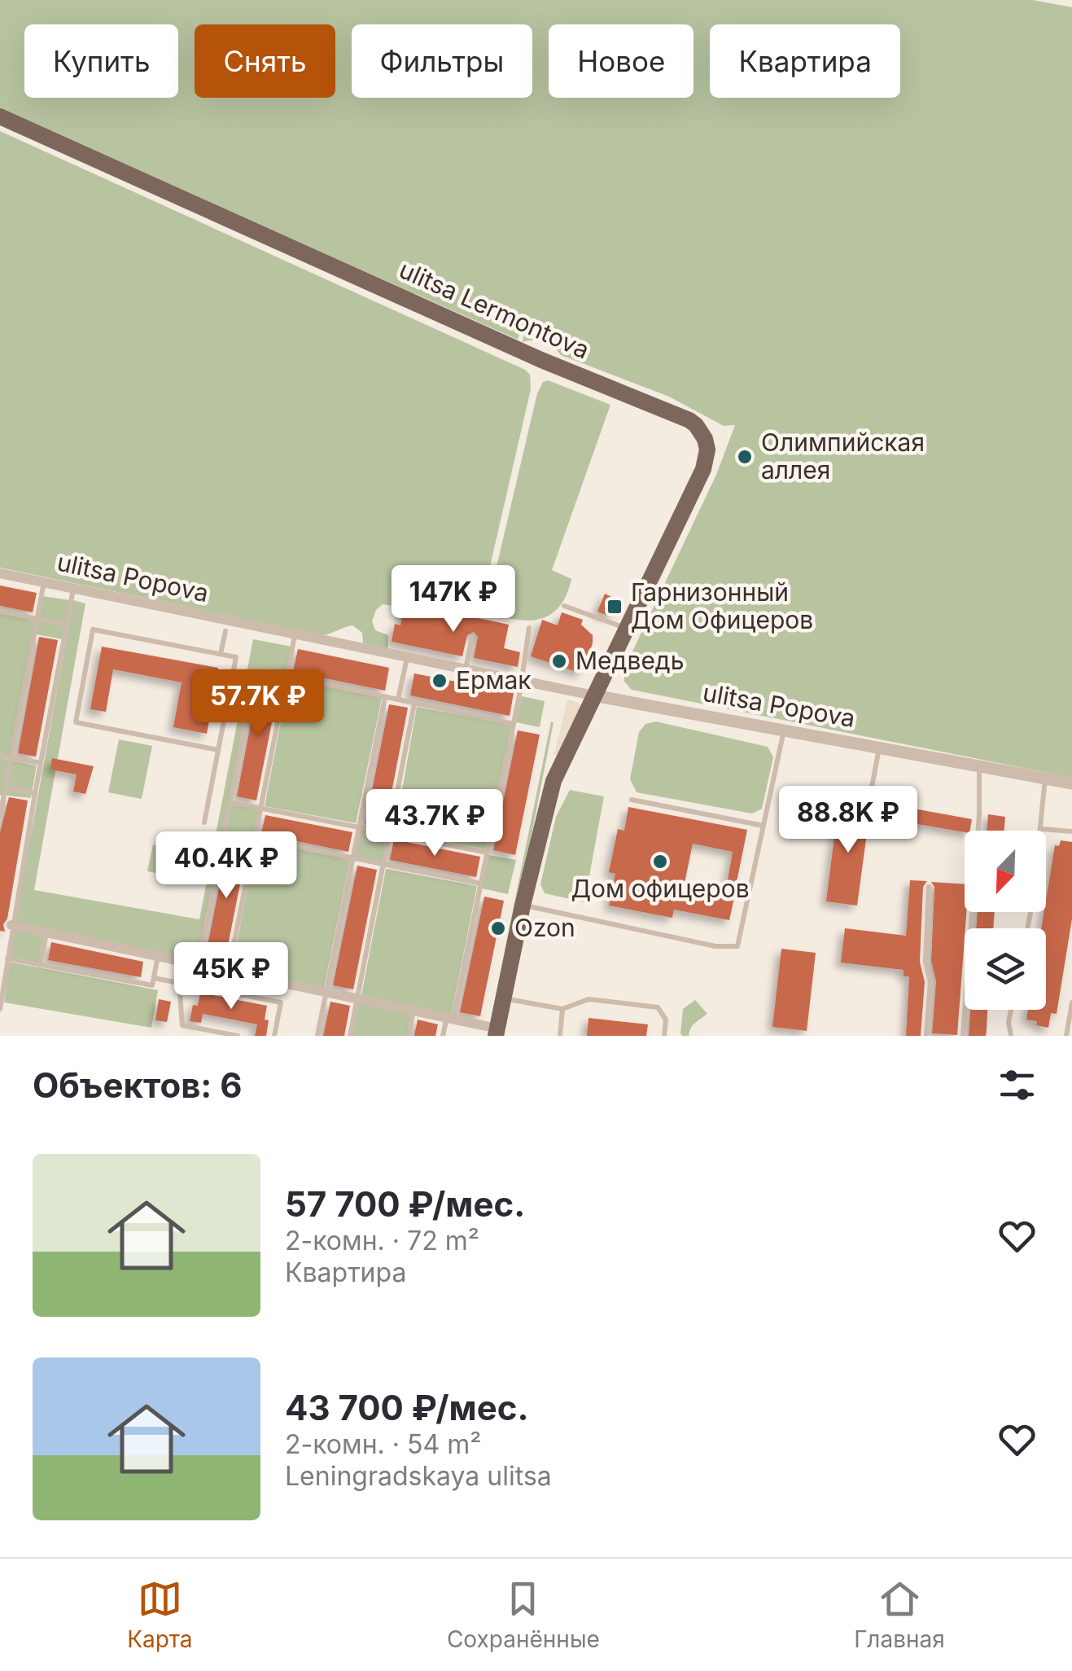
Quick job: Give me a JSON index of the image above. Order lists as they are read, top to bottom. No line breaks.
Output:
{"streets":{"main road":["ulitsa Lermontova"],"street":["ulitsa Popova"]},"crossings":[["ulitsa Lermontova","ulitsa Popova"]],"places":{"other":["Олимпийская аллея","Медведь","Ермак","Дом офицеров","Ozon"],"transit":["Гарнизонный Дом Офицеров"]},"north":"bottom left","page":{"chip":["Купить","Снять","Фильтры","Новое","Квартира"],"price":["147K ₽","57.7K ₽","88.8K ₽","43.7K ₽","40.4K ₽","45K ₽"],"heading":"Объектов: 6","list":[{"name":"57 700 ₽/мес.","note":"2-комн. · 72 m² · Квартира"},{"name":"43 700 ₽/мес.","note":"2-комн. · 54 m² · Leningradskaya ulitsa"}],"tabs":["Карта","Сохранённые","Главная"]}}
